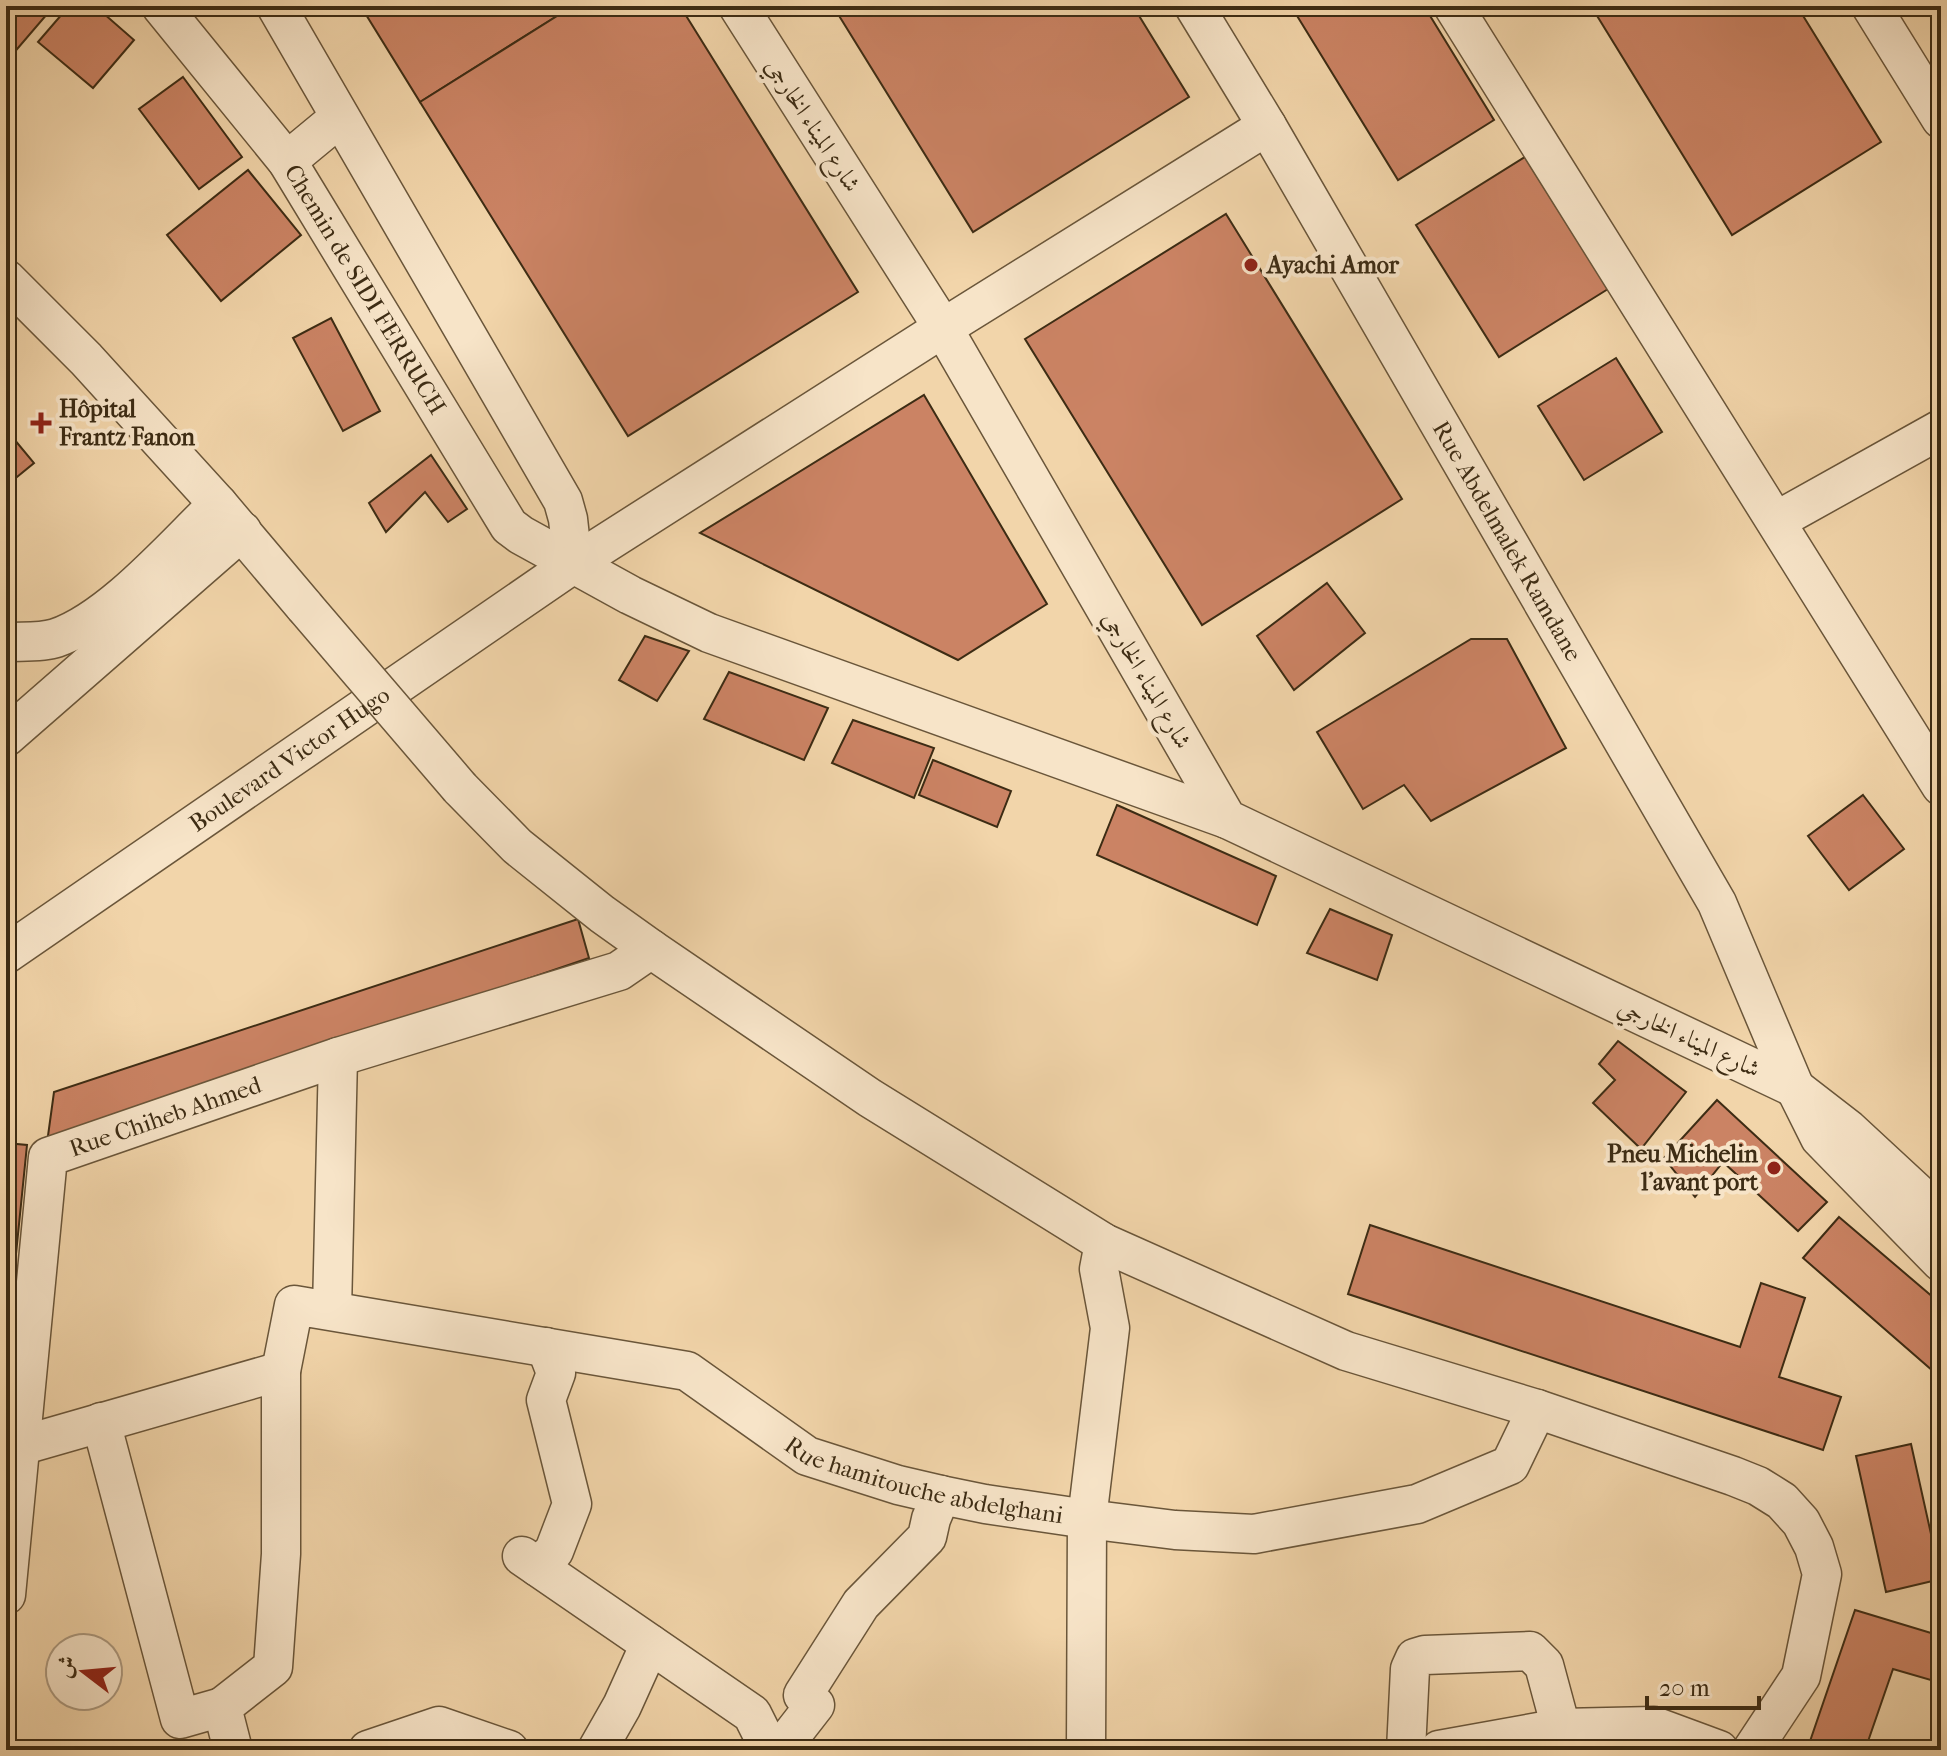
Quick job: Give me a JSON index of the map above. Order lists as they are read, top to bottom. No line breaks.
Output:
{"streets":{"street":["شارع الميناء الخارجي","Chemin de SIDI FERRUCH","Rue Abdelmalek Ramdane","Boulevard Victor Hugo","Rue Chiheb Ahmed","Rue hamitouche abdelghani"]},"crossings":[["شارع الميناء الخارجي","Chemin de SIDI FERRUCH"],["شارع الميناء الخارجي","Rue Abdelmalek Ramdane"],["شارع الميناء الخارجي","Boulevard Victor Hugo"],["Chemin de SIDI FERRUCH","Boulevard Victor Hugo"],["Rue Abdelmalek Ramdane","Boulevard Victor Hugo"]],"places":{"other":["Ayachi Amor","Pneu Michelin l'avant port"],"health":["Hôpital Frantz Fanon"]},"scale_bar":"20 m","north":"left"}
